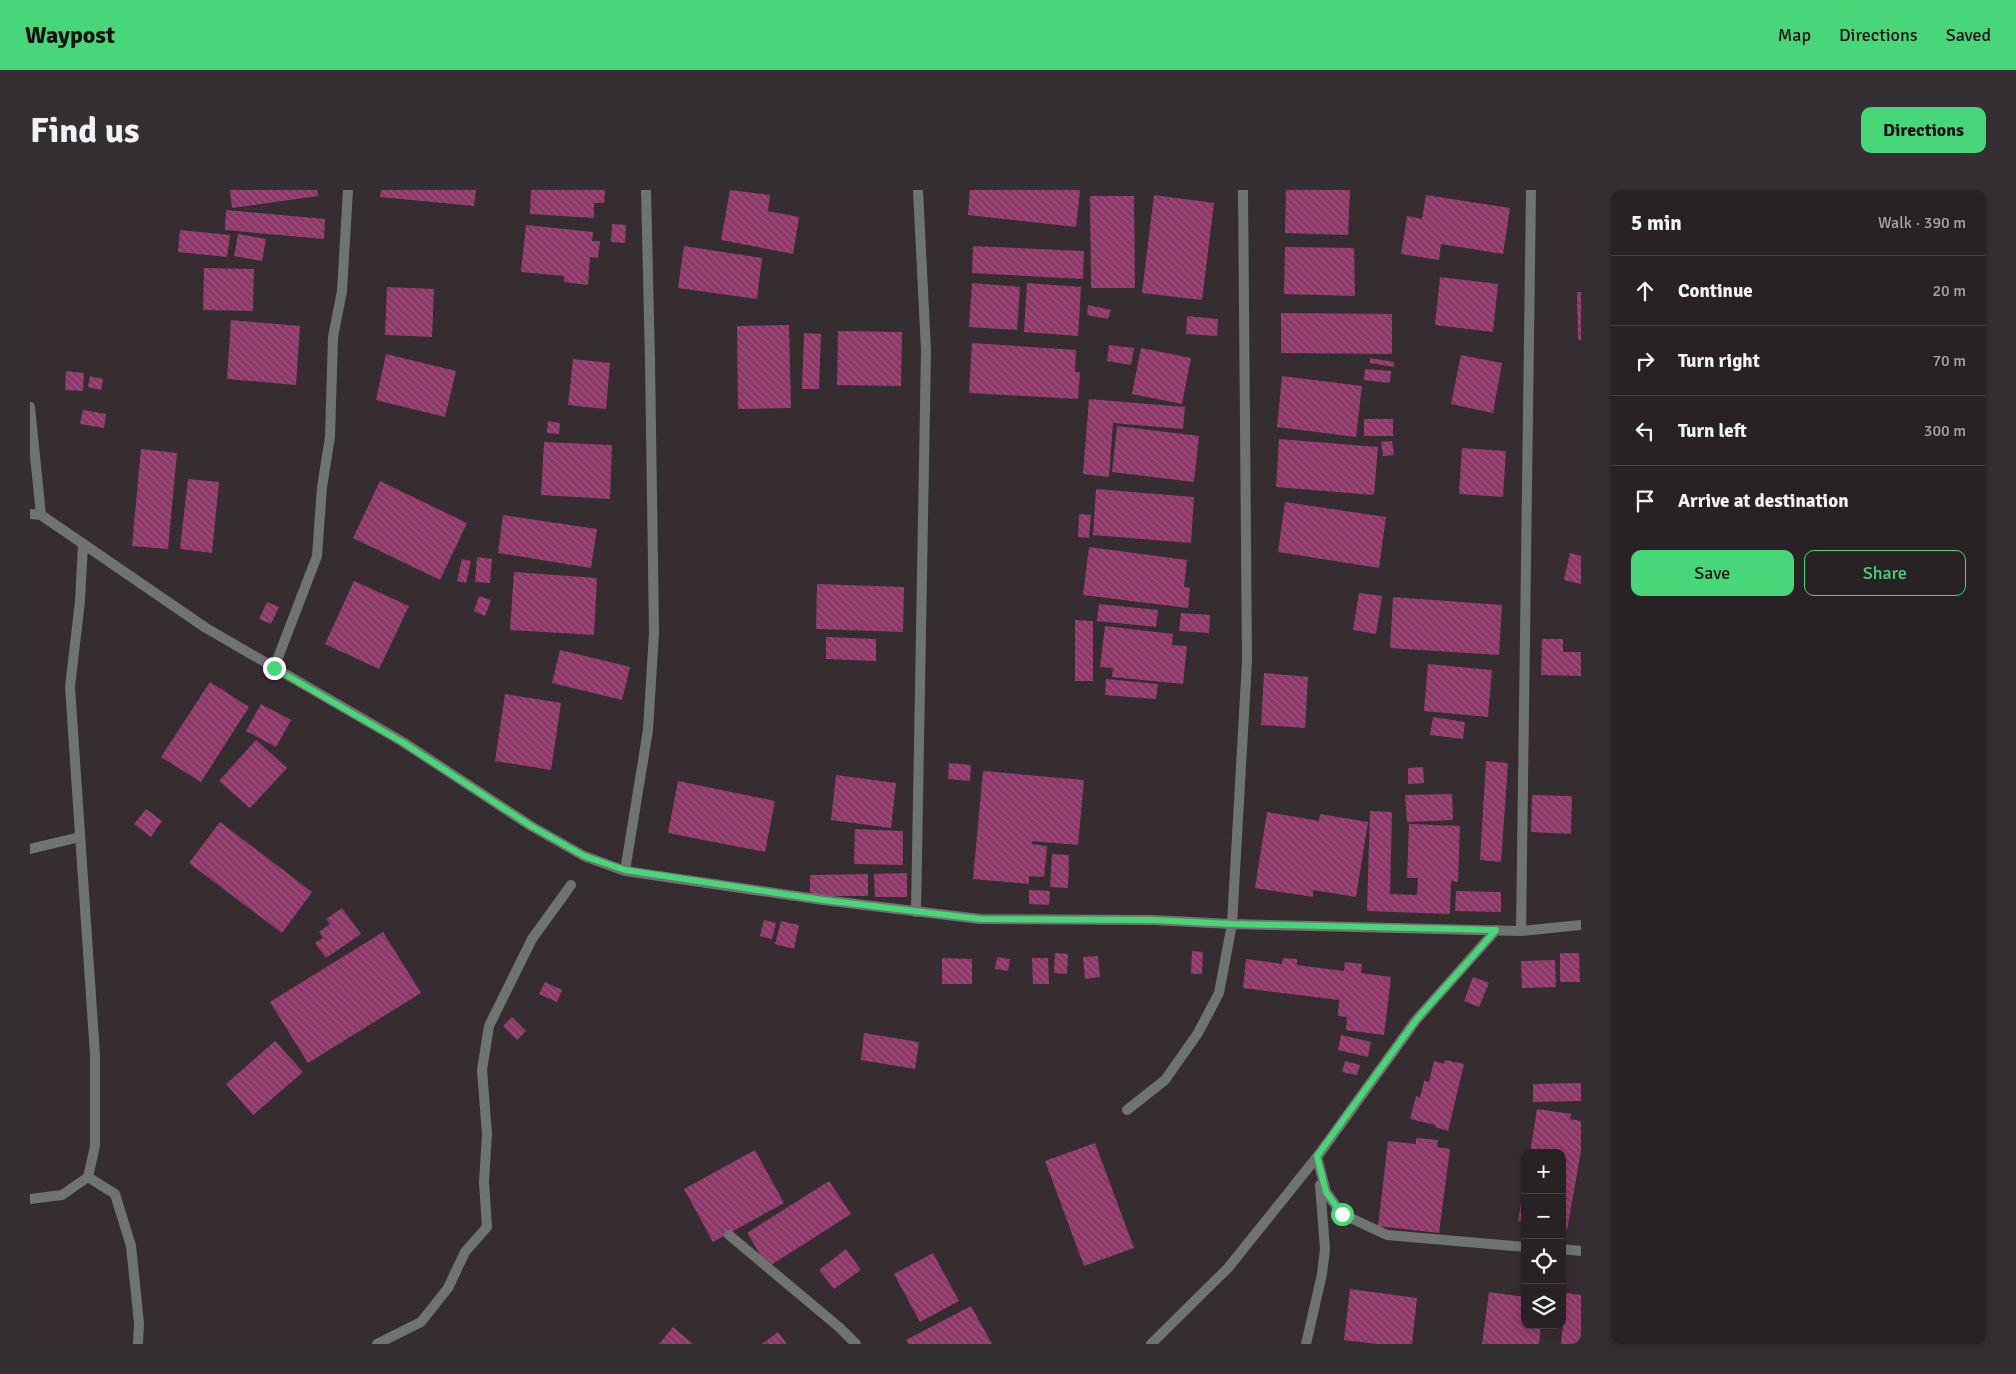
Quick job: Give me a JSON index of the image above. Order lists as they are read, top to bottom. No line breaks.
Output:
{"page":{"header":"Waypost","nav":["Map","Directions","Saved"],"buttons":["Directions",["Save","Share"]],"title":"Find us","heading":["5 min","Walk · 390 m"],"list":[["Continue","20 m"],["Turn right","70 m"],["Turn left","300 m"],"Arrive at destination"],"map_buttons":["+","−"]}}
